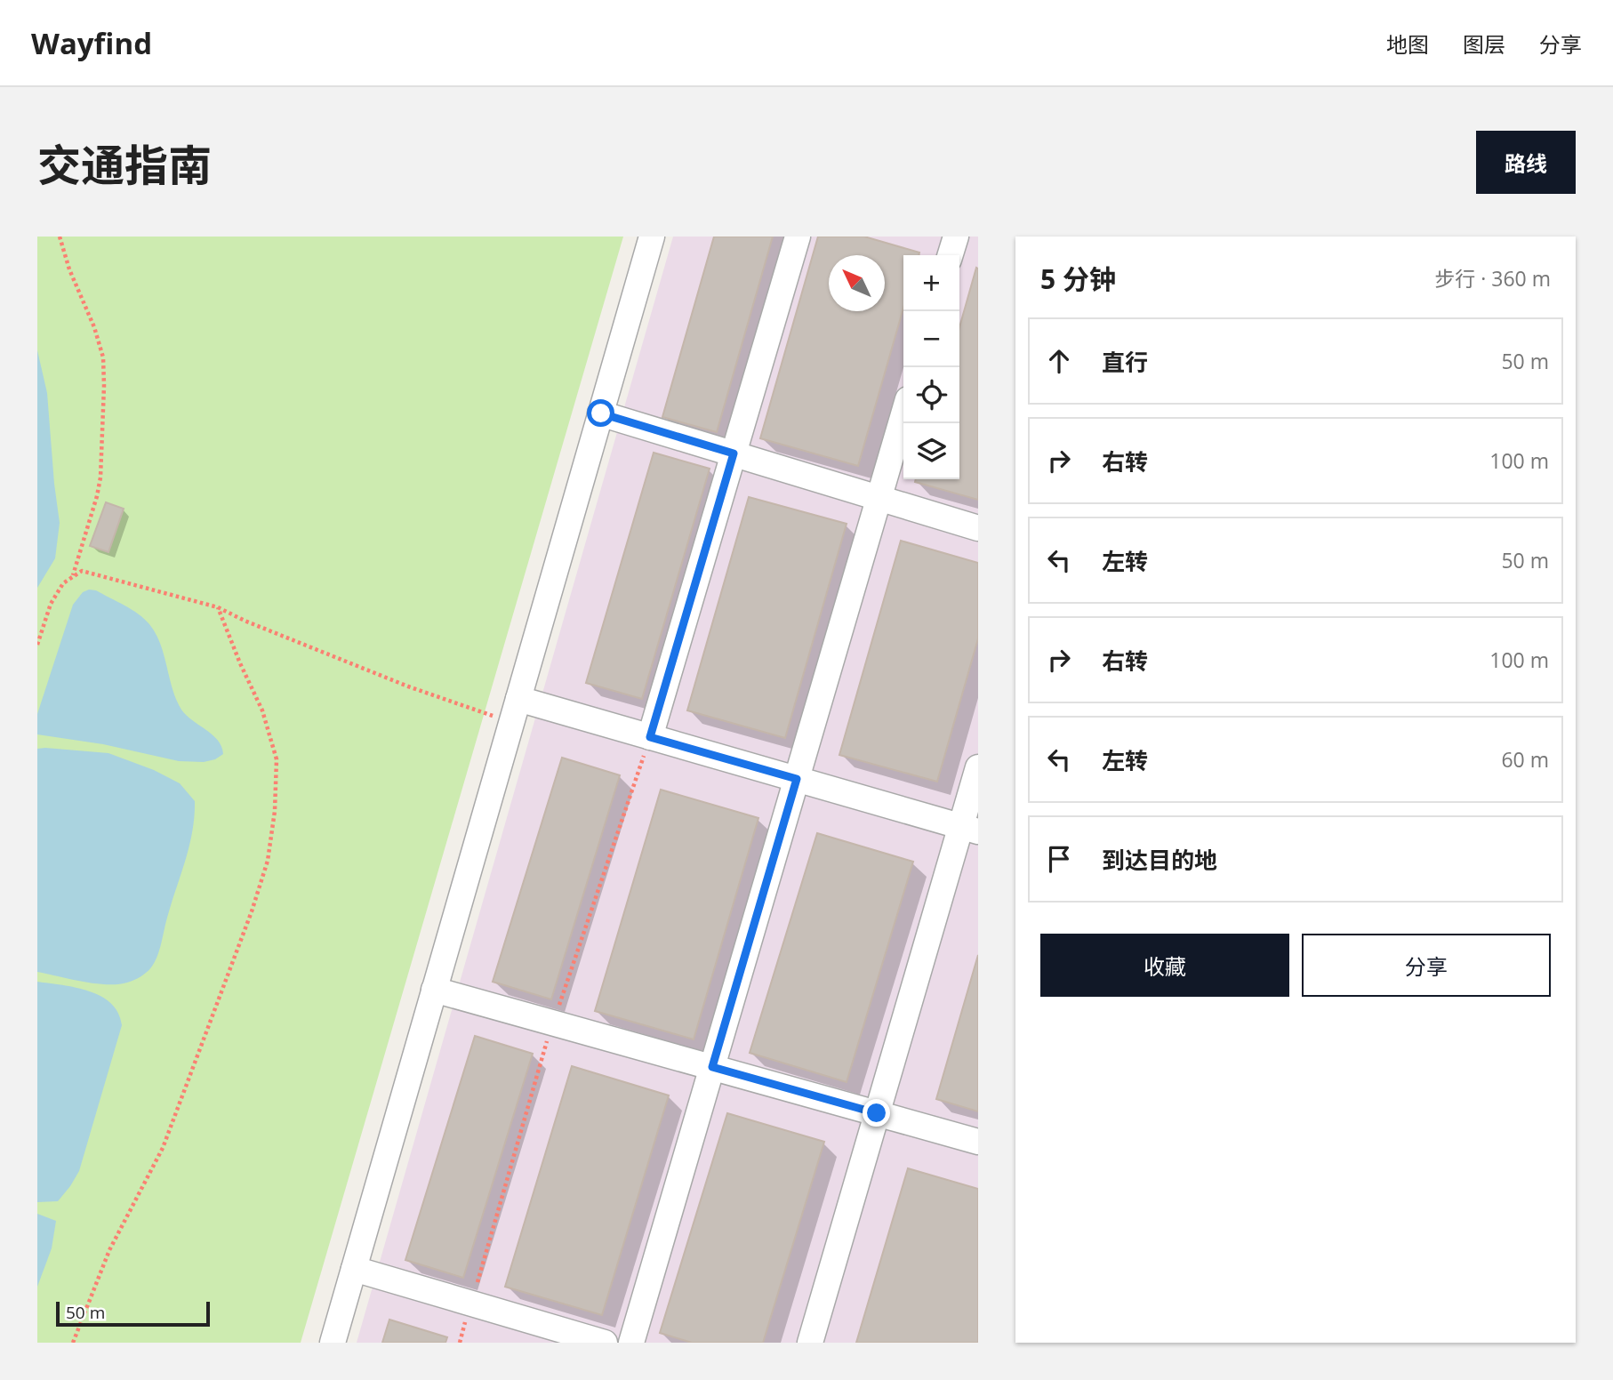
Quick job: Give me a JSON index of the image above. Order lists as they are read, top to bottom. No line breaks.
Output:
{"scale_bar":"50 m","north":"top left","page":{"header":"Wayfind","nav":["地图","图层","分享"],"title":"交通指南","buttons":["路线",["收藏","分享"]],"heading":["5 分钟","步行 · 360 m"],"map_buttons":["+","−"],"list":[["直行","50 m"],["右转","100 m"],["左转","50 m"],["右转","100 m"],["左转","60 m"],"到达目的地"],"scale":"50 m"}}
